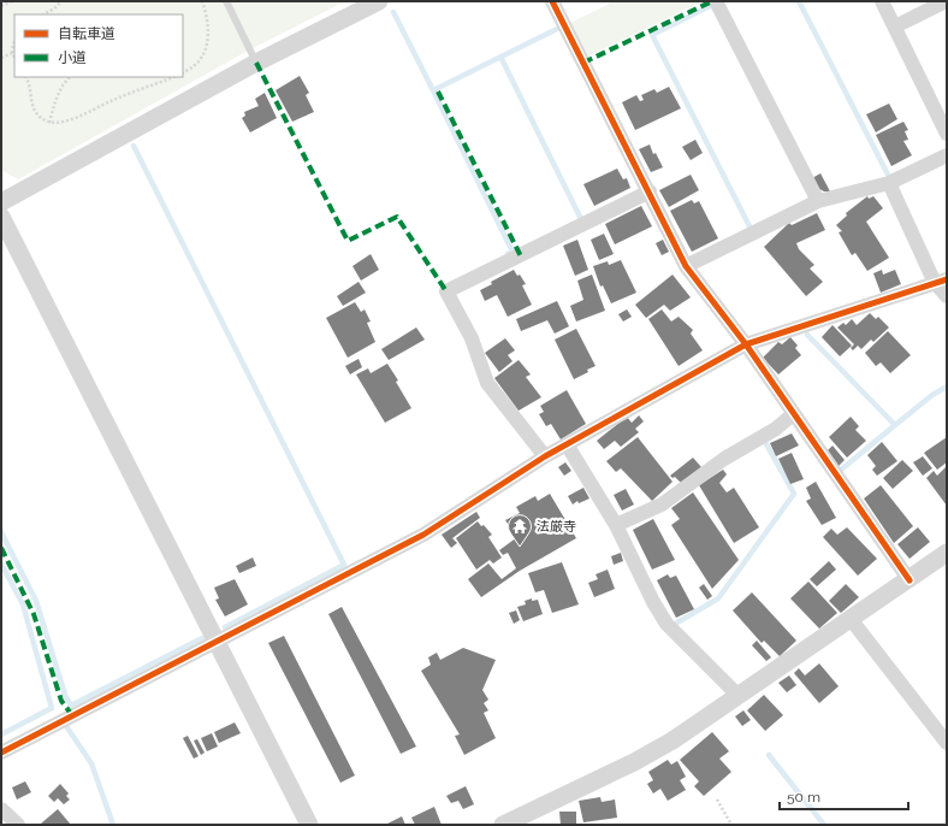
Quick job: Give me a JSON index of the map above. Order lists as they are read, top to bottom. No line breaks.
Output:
{"places":{"temple":["法厳寺"]},"legend":["自転車道","小道"],"scale_bar":"50 m"}
